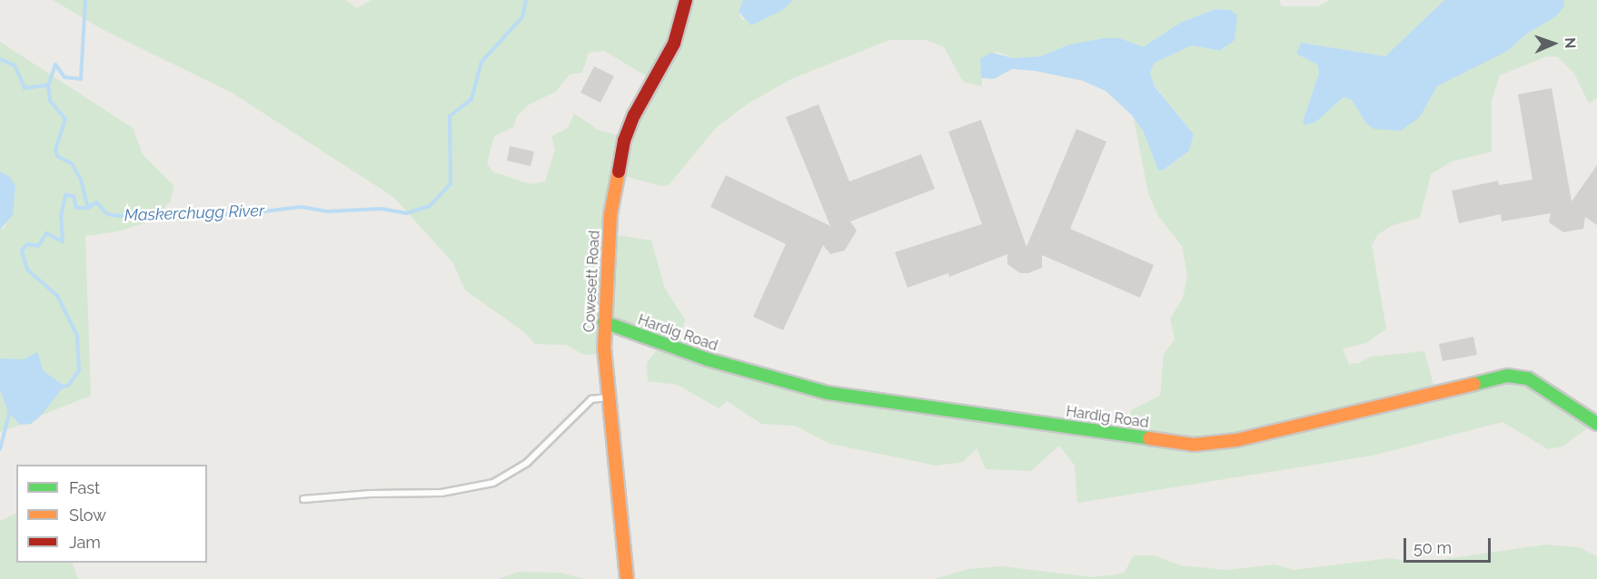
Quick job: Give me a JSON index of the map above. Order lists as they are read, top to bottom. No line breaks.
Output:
{"streets":{"street":["Cowesett Road","Hardig Road"]},"crossings":[["Cowesett Road","Hardig Road"]],"water":["Maskerchugg River"],"legend":["Fast","Slow","Jam"],"scale_bar":"50 m","north":"right"}
